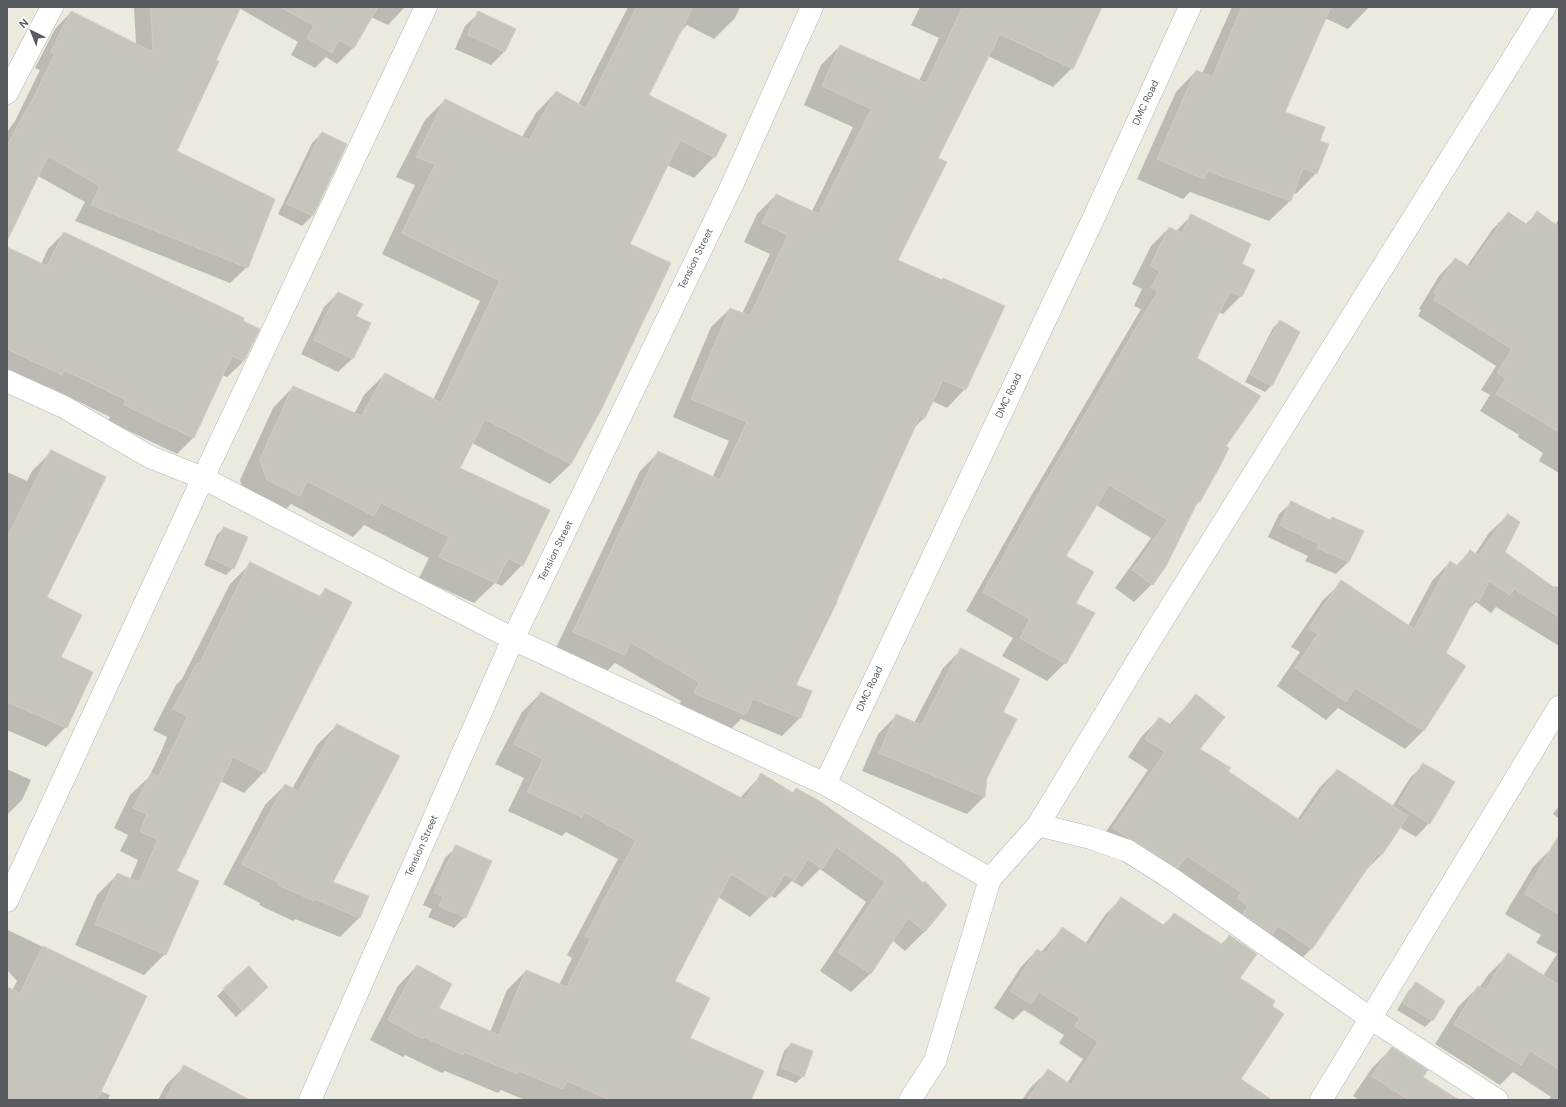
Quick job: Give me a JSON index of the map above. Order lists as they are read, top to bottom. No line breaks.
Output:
{"streets":{"street":["DMC Road","Tension Street"]},"north":"top left"}
